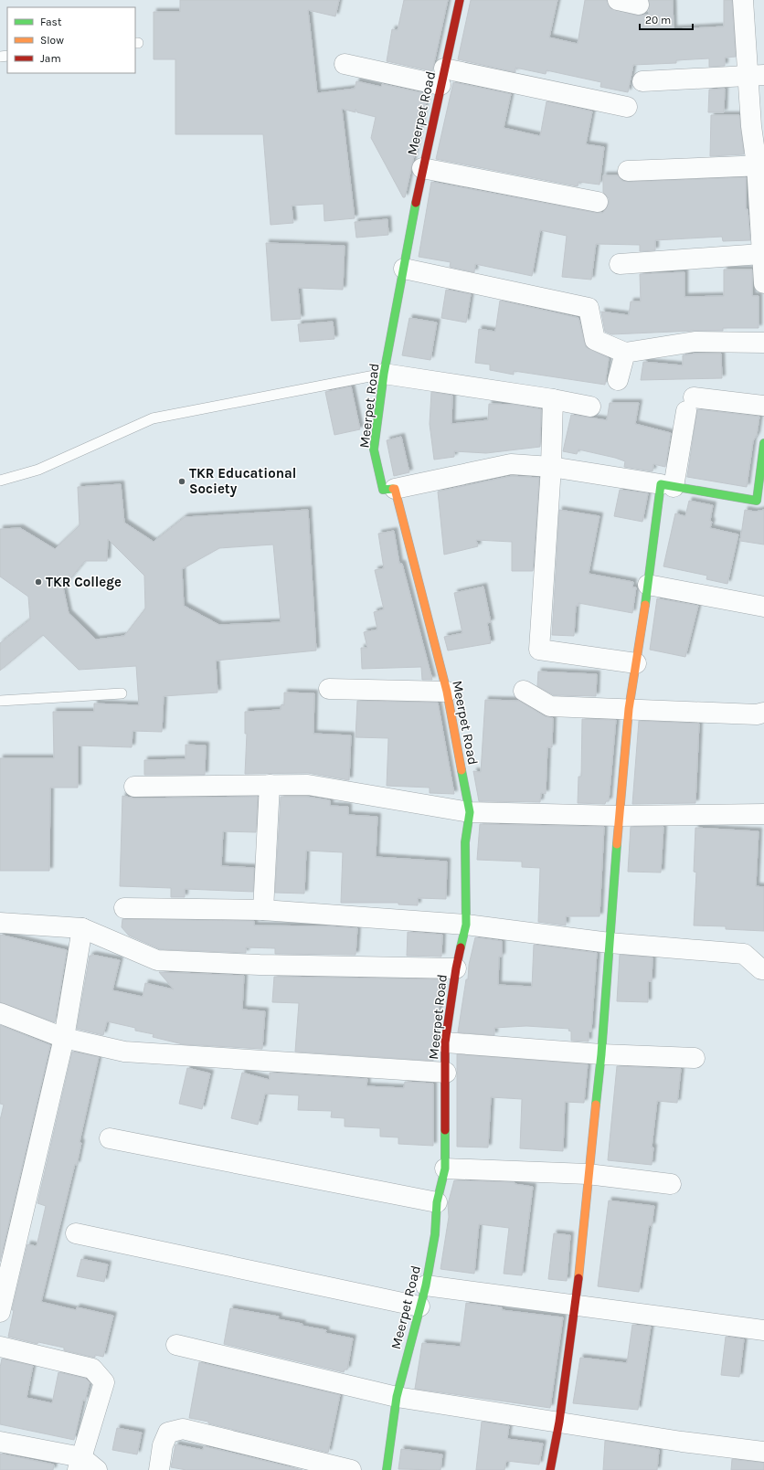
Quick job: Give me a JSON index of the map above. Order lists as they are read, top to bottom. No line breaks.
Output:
{"streets":{"street":["Meerpet Road"]},"places":["TKR Educational Society","TKR College"],"legend":["Fast","Slow","Jam"],"scale_bar":"20 m"}
